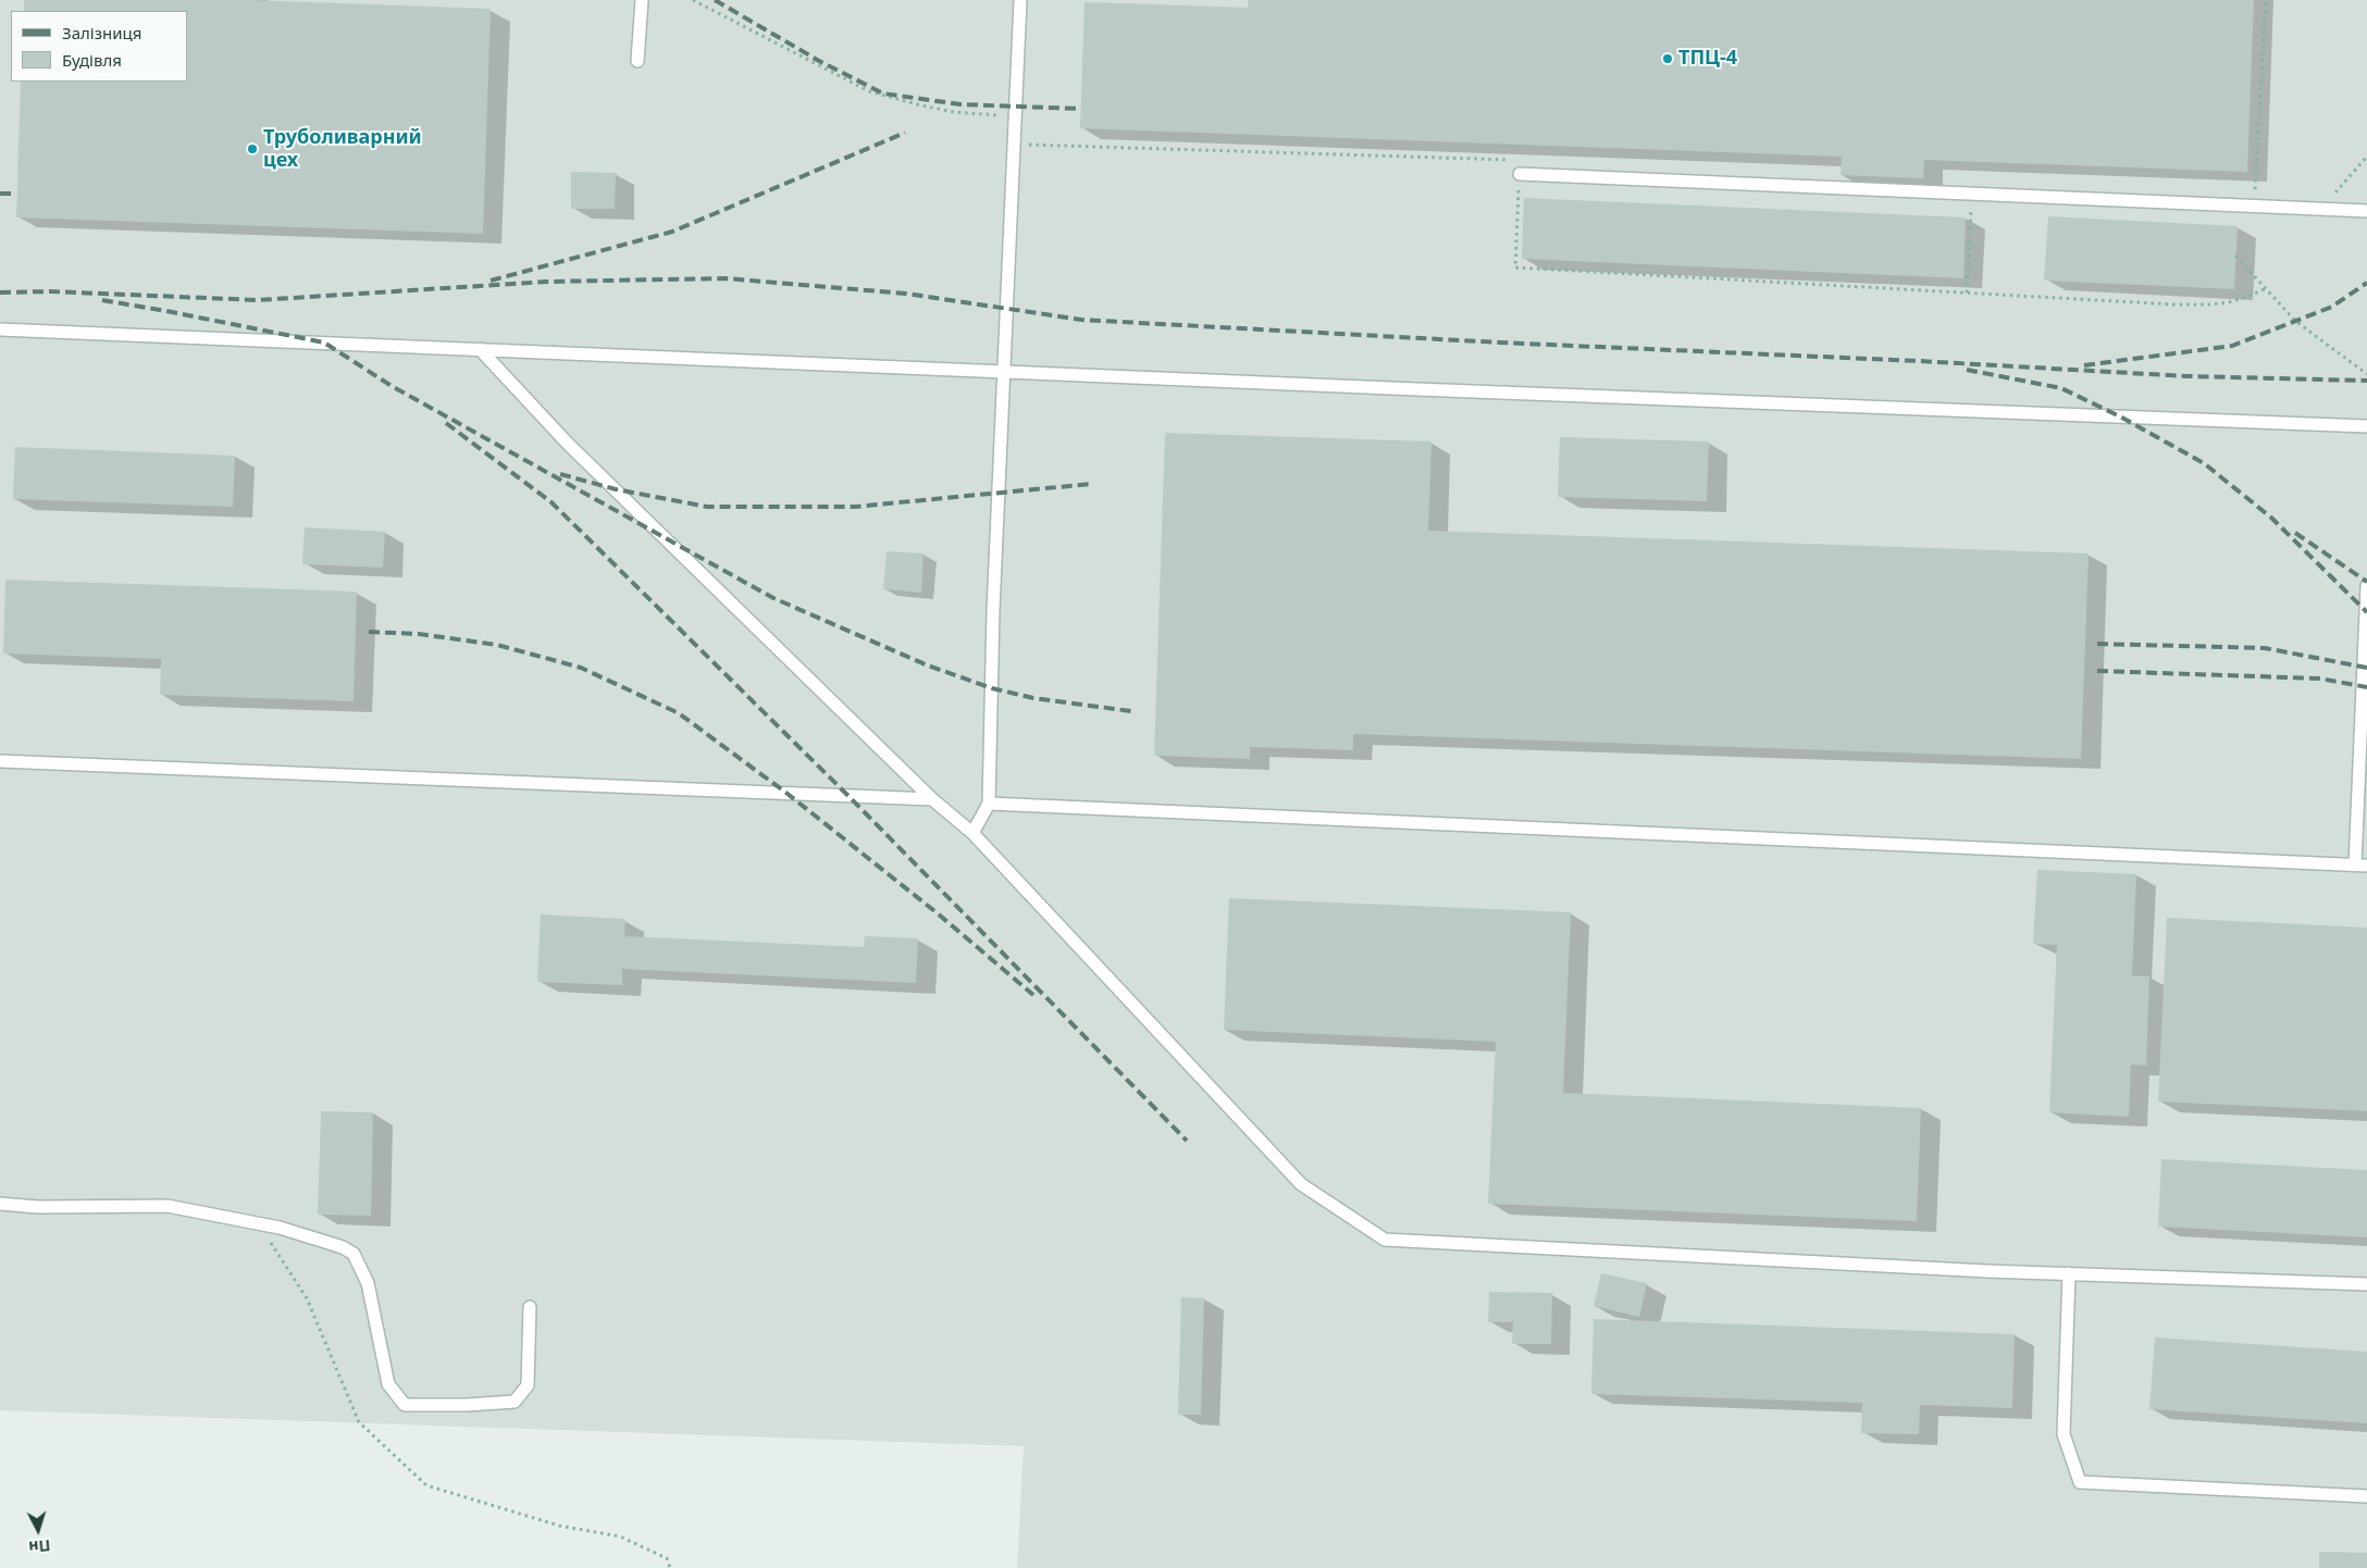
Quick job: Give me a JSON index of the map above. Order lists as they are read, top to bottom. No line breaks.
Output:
{"places":["ТПЦ-4","Труболиварний цех"],"legend":["Залізниця","Будівля"],"north":"bottom"}
